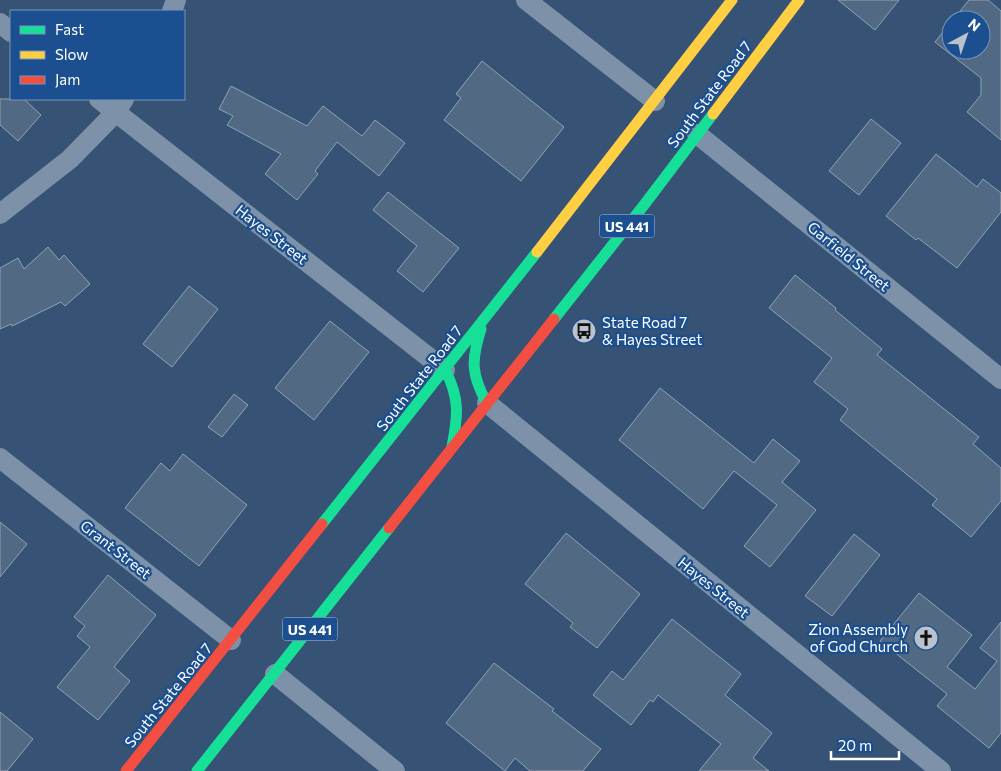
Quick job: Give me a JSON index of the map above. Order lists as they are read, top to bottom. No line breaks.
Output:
{"streets":{"main road":["South State Road 7","US 441"],"street":["Hayes Street","Garfield Street","Grant Street"]},"crossings":[["South State Road 7","Hayes Street"],["South State Road 7","Garfield Street"],["South State Road 7","Grant Street"]],"places":{"bus stop":["State Road 7 & Hayes Street"],"church":["Zion Assembly of God Church"]},"legend":["Fast","Slow","Jam"],"scale_bar":"20 m","north":"top right"}
